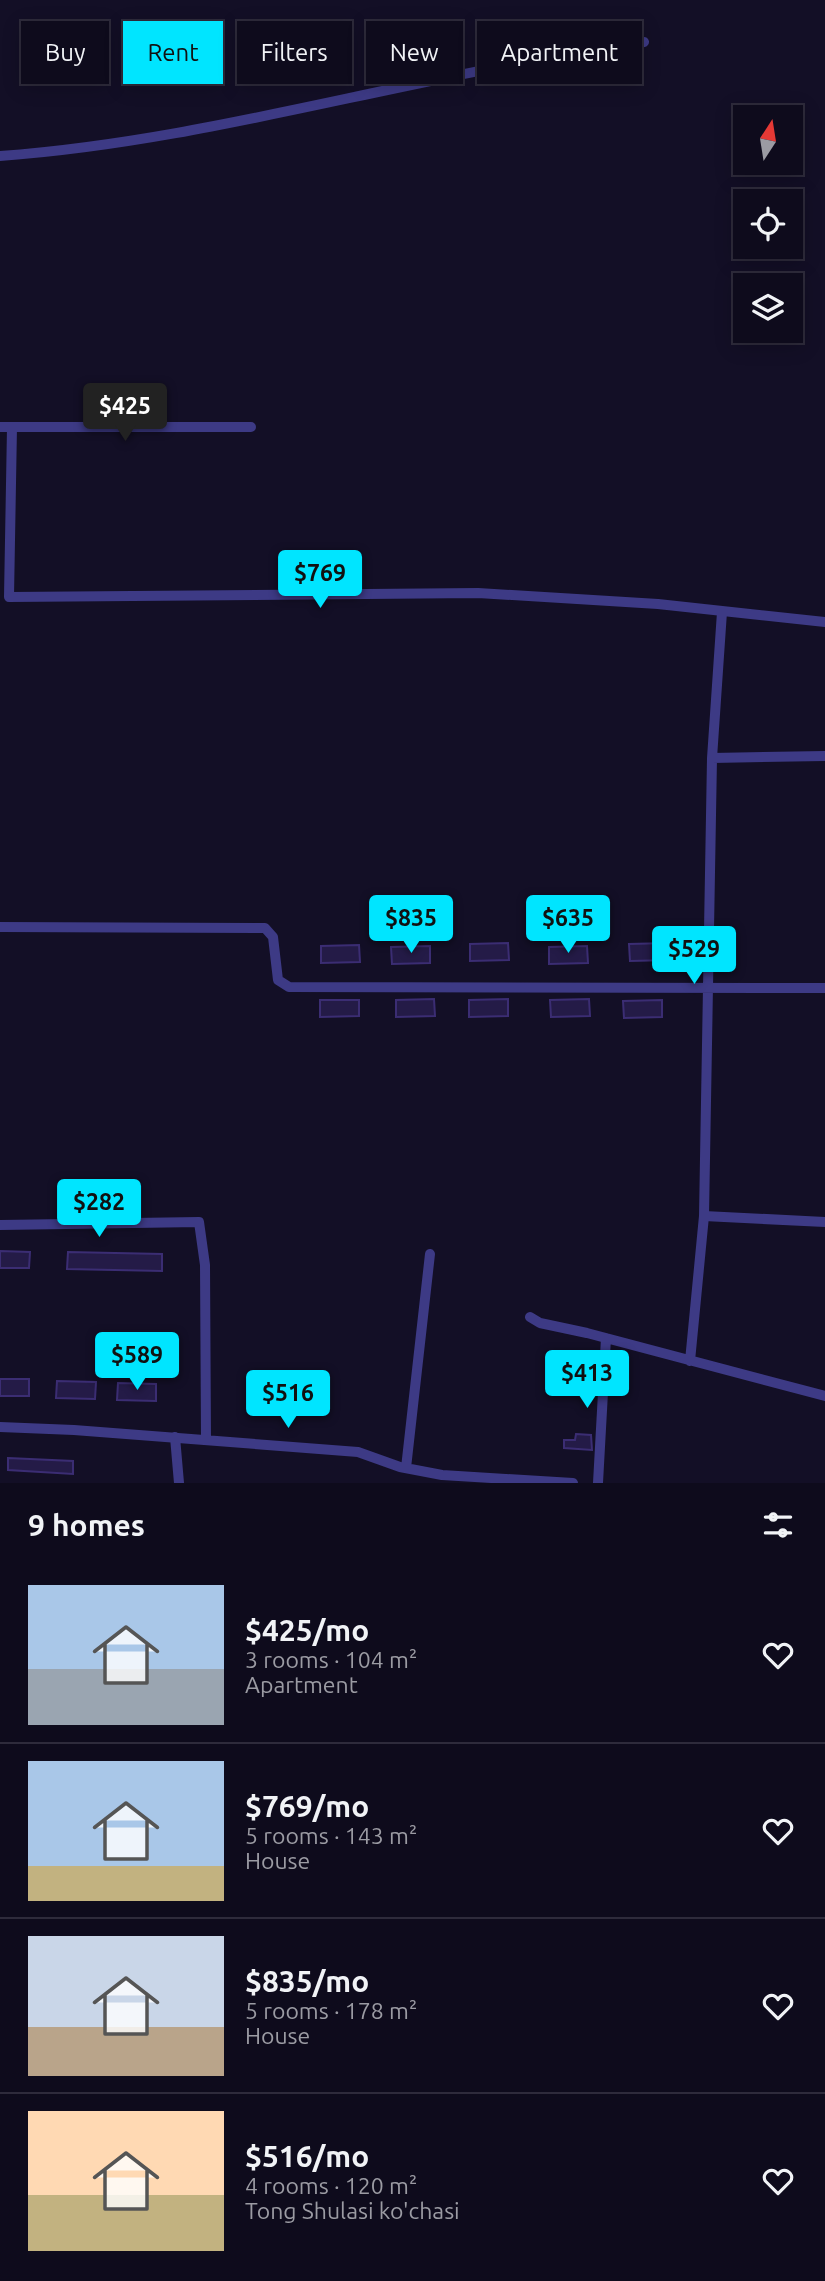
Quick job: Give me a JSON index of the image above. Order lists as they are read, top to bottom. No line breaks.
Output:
{"north":"top","page":{"chip":["Buy","Rent","Filters","New","Apartment"],"price":["$425","$769","$835","$635","$529","$282","$589","$413","$516"],"heading":"9 homes","list":[{"name":"$425/mo","note":"3 rooms · 104 m² · Apartment"},{"name":"$769/mo","note":"5 rooms · 143 m² · House"},{"name":"$835/mo","note":"5 rooms · 178 m² · House"},{"name":"$516/mo","note":"4 rooms · 120 m² · Tong Shulasi ko'chasi"}]}}
